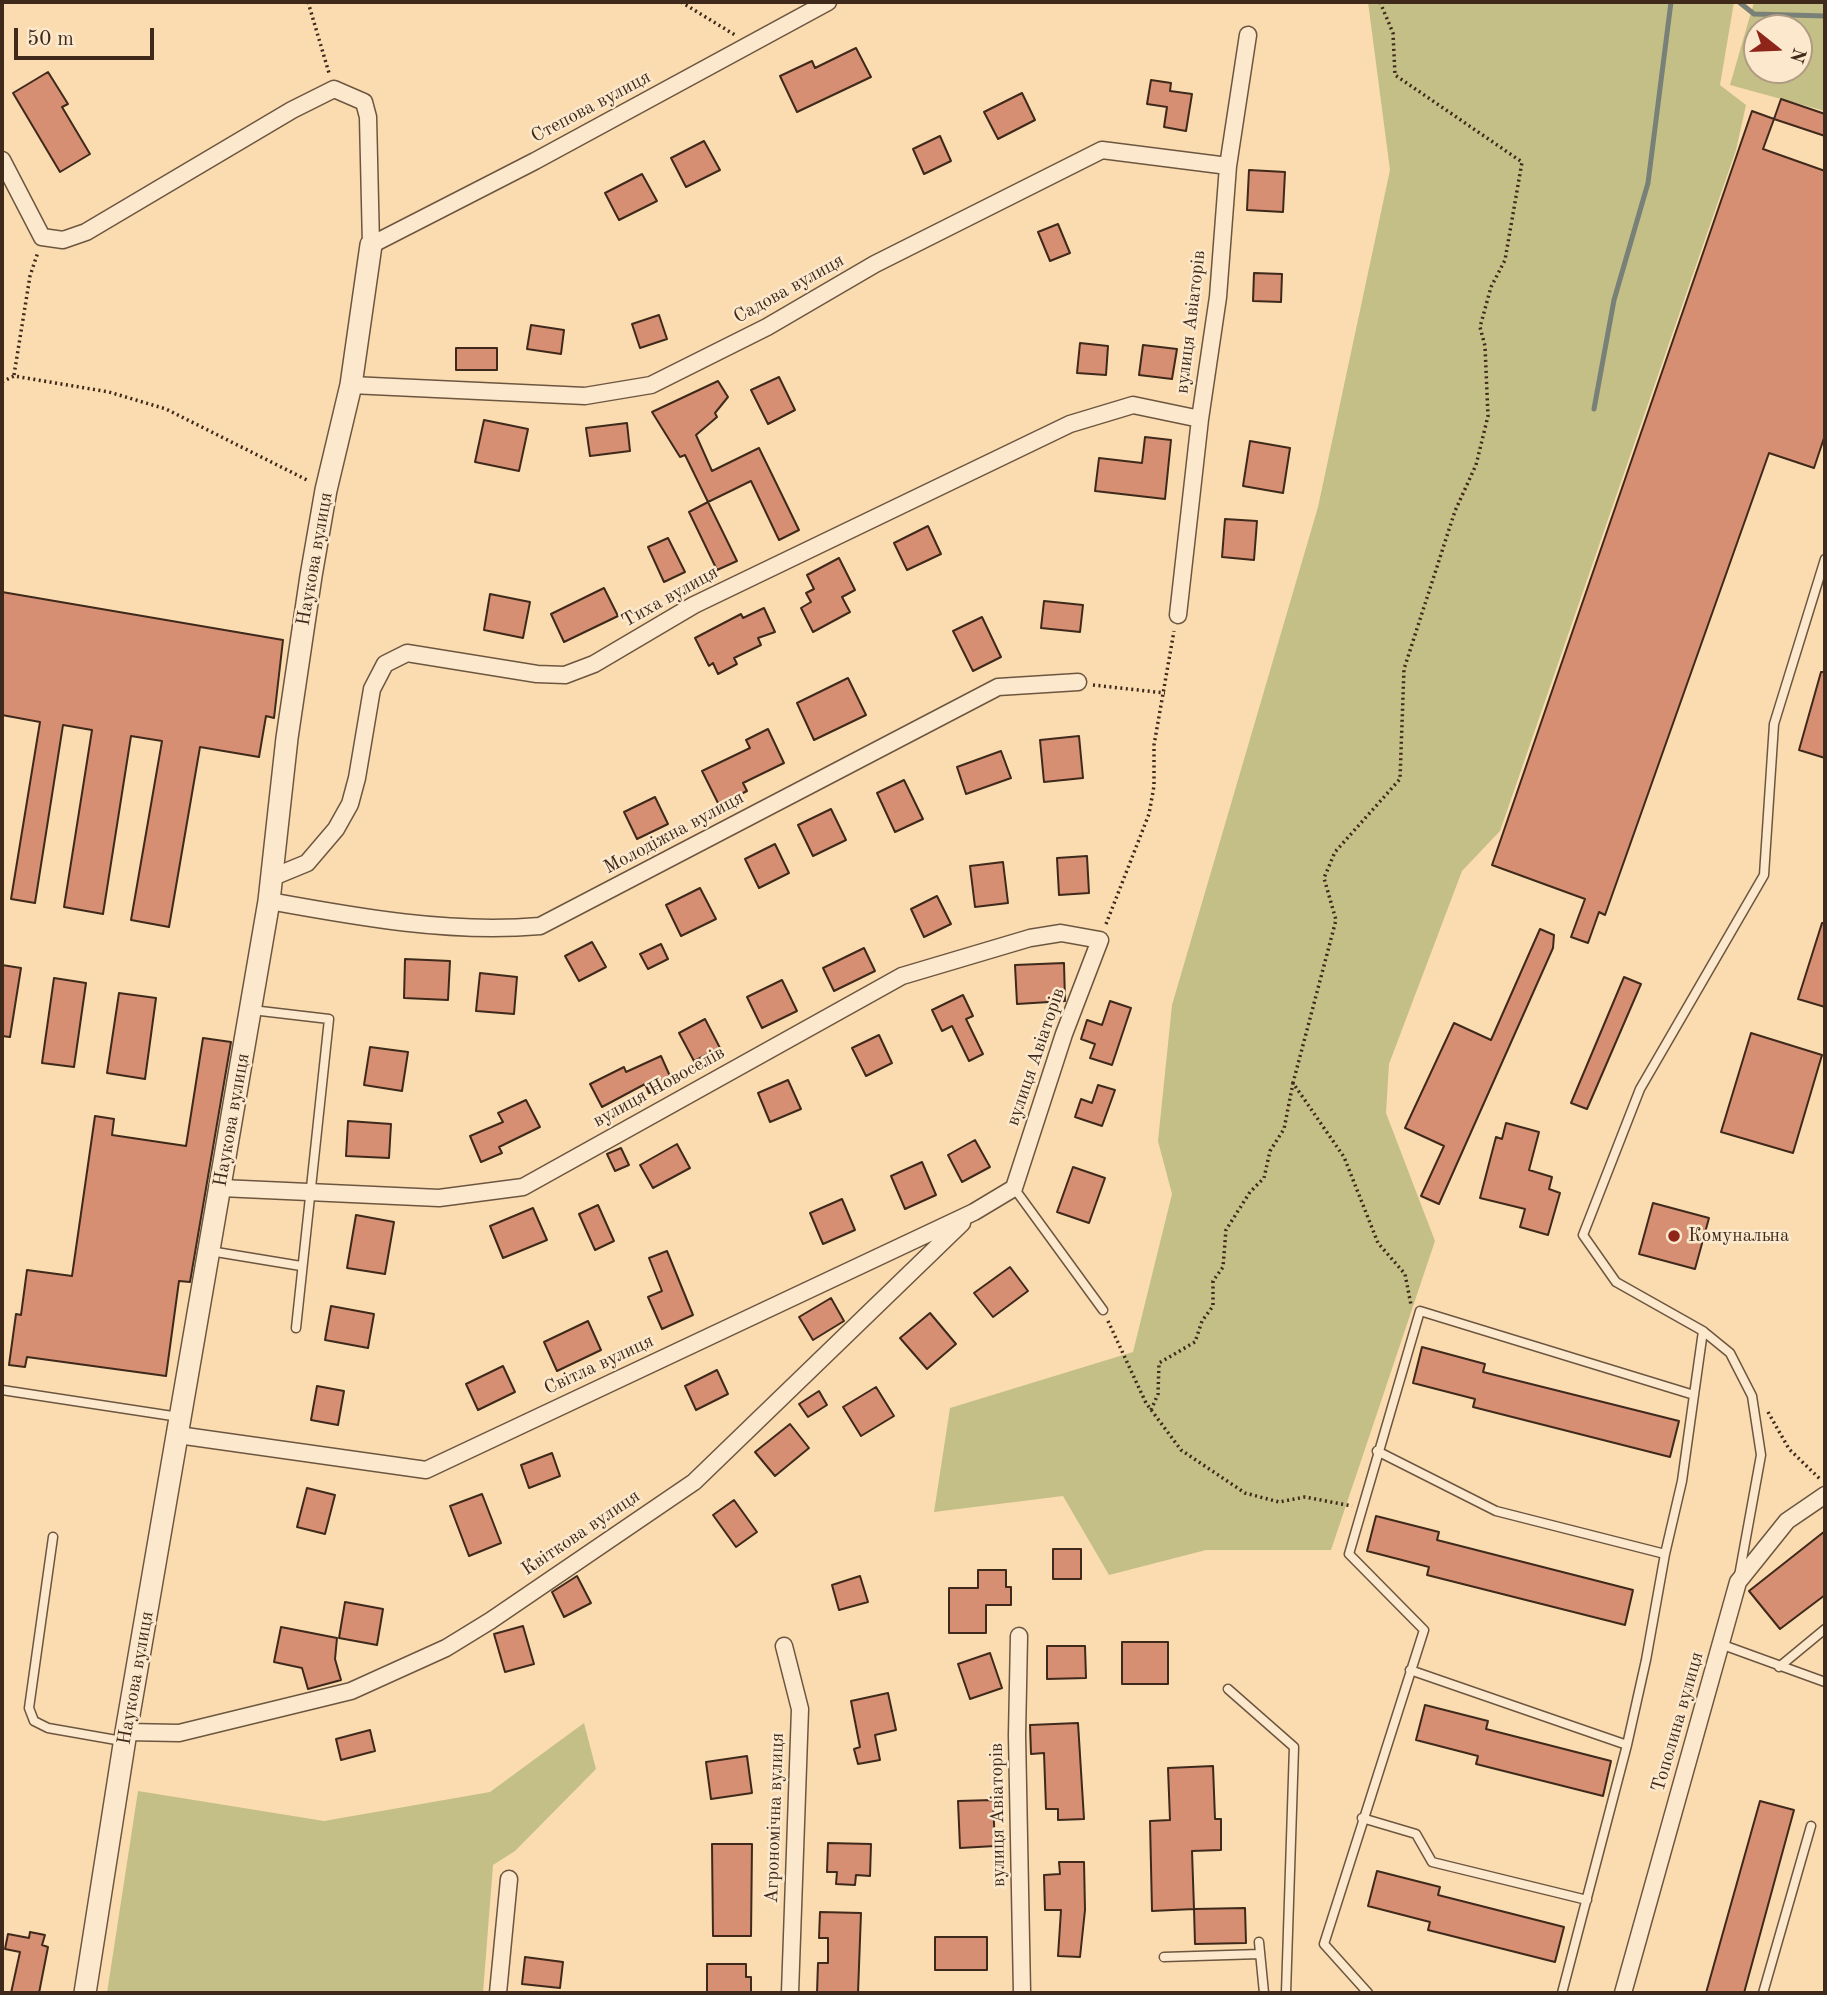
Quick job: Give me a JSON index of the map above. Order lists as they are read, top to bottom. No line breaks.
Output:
{"streets":{"street":["Степова вулиця","Садова вулиця","вулиця Авіаторів","Наукова вулиця","Тиха вулиця","Молодіжна вулиця","вулиця Новоселів","Світла вулиця","Квіткова вулиця","Тополина вулиця","Агрономічна вулиця"]},"crossings":[["Степова вулиця","Наукова вулиця"],["Садова вулиця","вулиця Авіаторів"],["Садова вулиця","Наукова вулиця"],["вулиця Авіаторів","Тиха вулиця"],["вулиця Авіаторів","вулиця Новоселів"],["вулиця Авіаторів","Світла вулиця"],["Наукова вулиця","Тиха вулиця"],["Наукова вулиця","Молодіжна вулиця"],["Наукова вулиця","вулиця Новоселів"],["Наукова вулиця","Світла вулиця"],["Наукова вулиця","Квіткова вулиця"],["Світла вулиця","Квіткова вулиця"]],"places":["Комунальна"],"scale_bar":"50 m","north":"right"}
